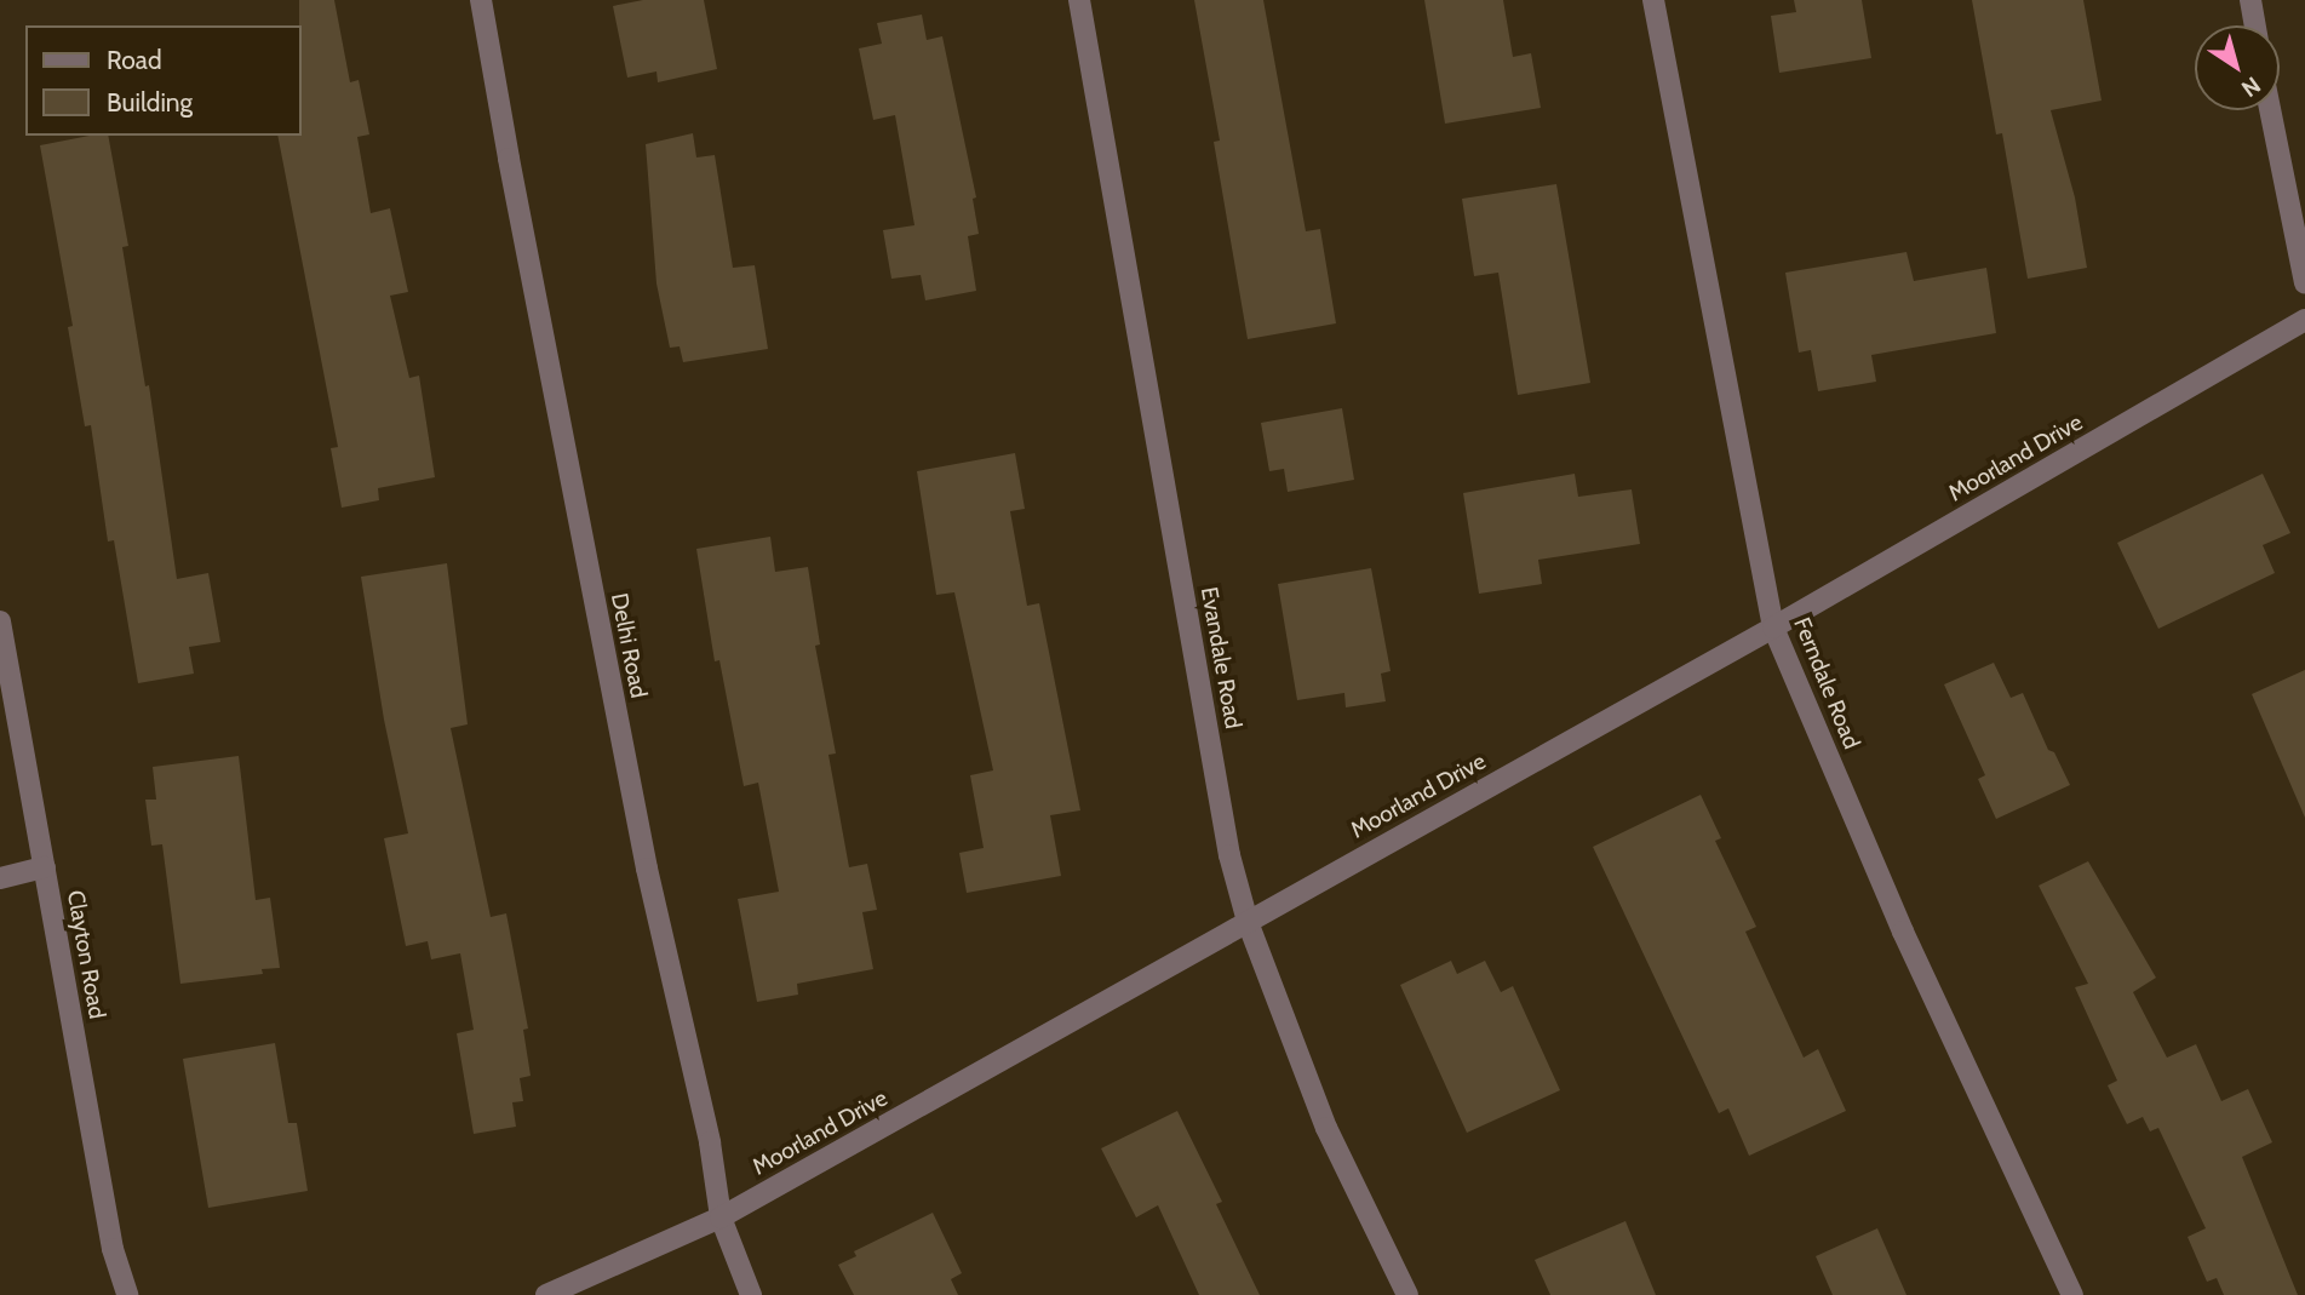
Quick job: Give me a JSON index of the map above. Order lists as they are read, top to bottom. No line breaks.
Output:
{"streets":{"street":["Moorland Drive","Delhi Road","Evandale Road","Ferndale Road","Clayton Road"]},"crossings":[["Moorland Drive","Delhi Road"],["Moorland Drive","Evandale Road"],["Moorland Drive","Ferndale Road"]],"legend":["Road","Building"],"north":"bottom right"}
